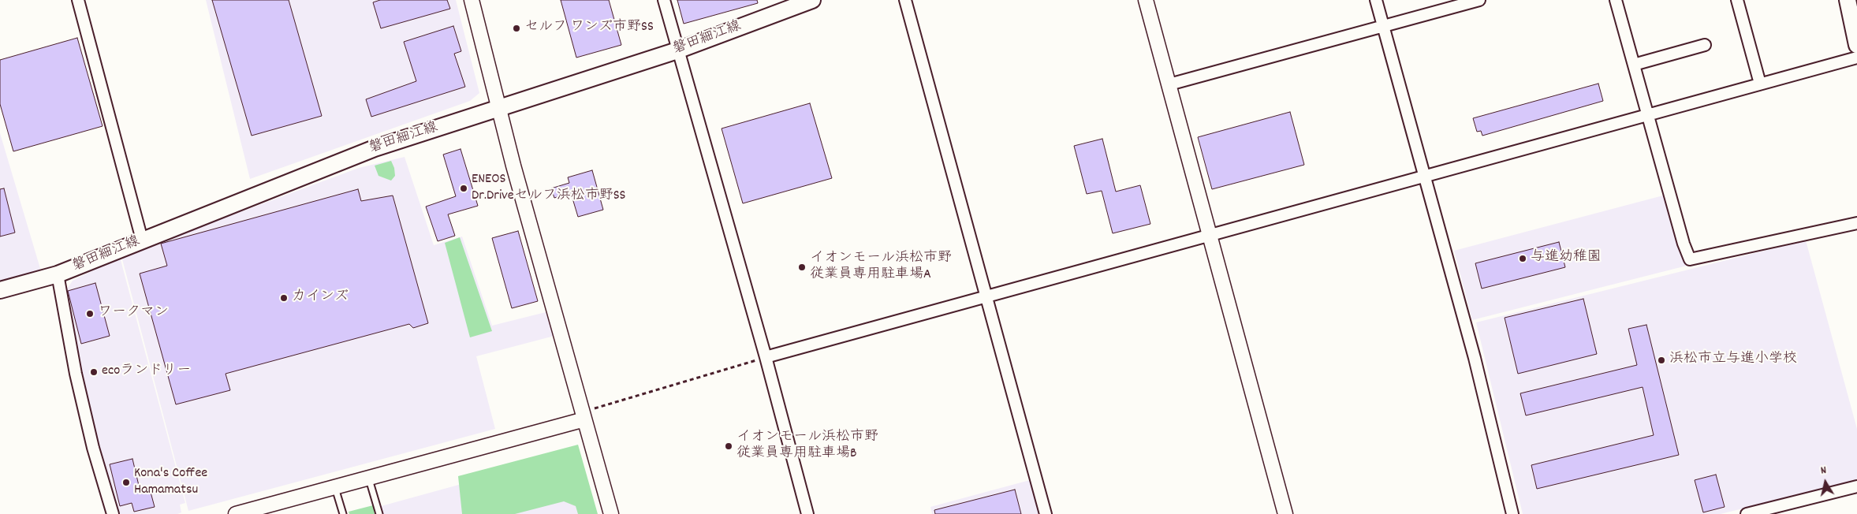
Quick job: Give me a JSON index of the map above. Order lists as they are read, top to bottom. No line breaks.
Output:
{"streets":{"main road":["磐田細江線"]},"places":["セルフ ワンズ市野SS","ENEOS Dr.Driveセルフ浜松市野SS","与進幼稚園","イオンモール浜松市野 従業員専用駐車場A","カインズ","ワークマン","浜松市立与進小学校","ecoランドリー","イオンモール浜松市野 従業員専用駐車場B","Kona's Coffee Hamamatsu"],"north":"top"}
